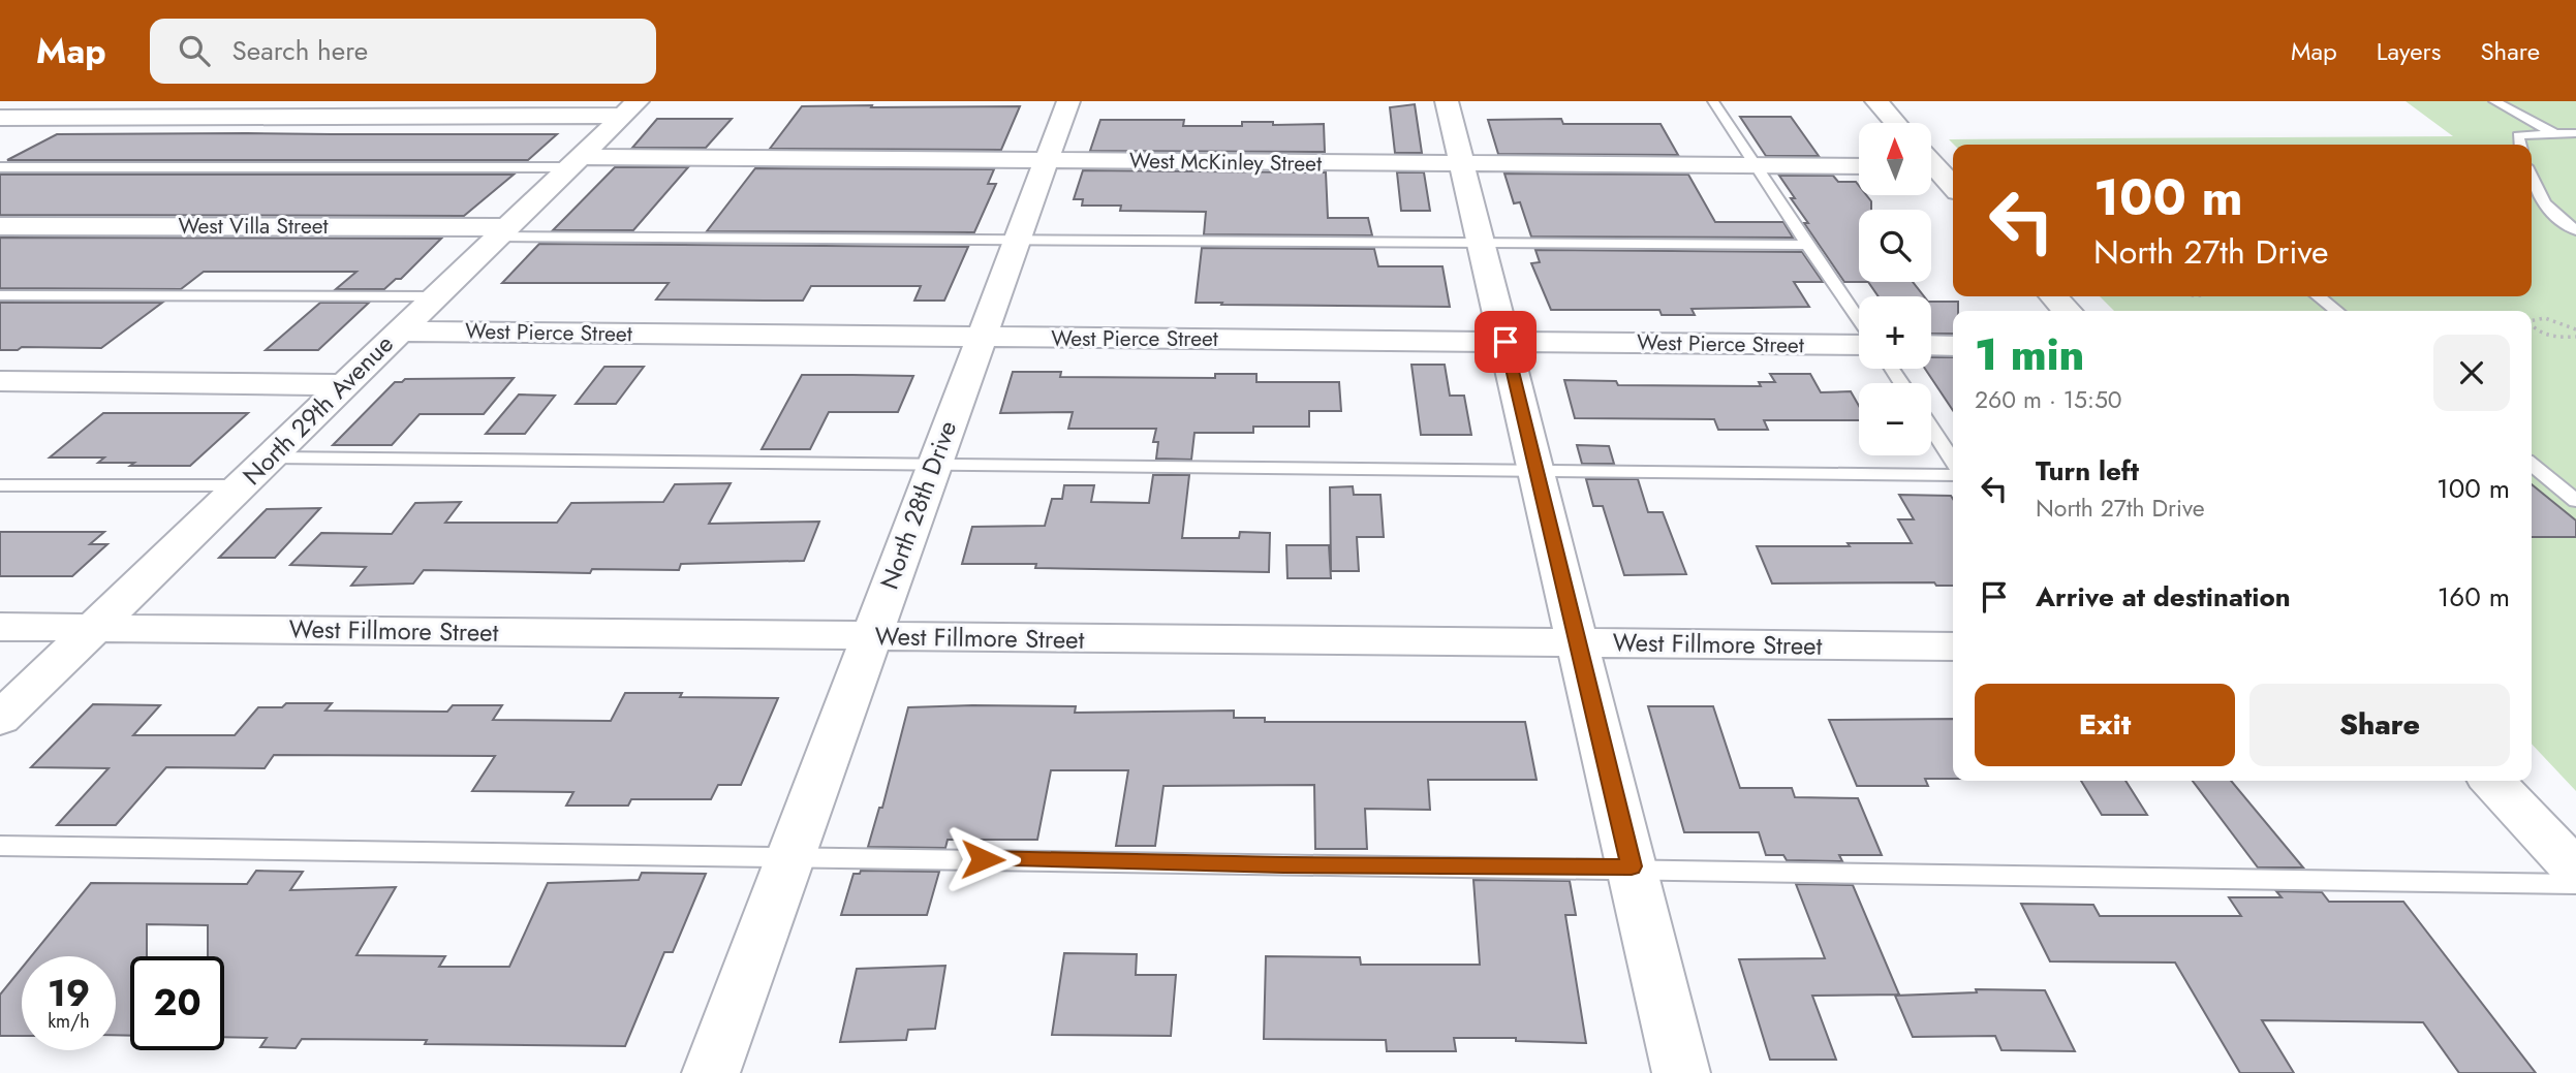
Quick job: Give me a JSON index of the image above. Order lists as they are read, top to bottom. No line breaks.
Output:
{"streets":{"street":["West McKinley Street","West Villa Street","West Pierce Street","North 29th Avenue","North 28th Drive","West Fillmore Street"]},"crossings":[["West McKinley Street","North 29th Avenue"],["West McKinley Street","North 28th Drive"],["West Villa Street","North 29th Avenue"],["West Pierce Street","North 29th Avenue"],["West Pierce Street","North 28th Drive"],["North 29th Avenue","West Fillmore Street"],["North 28th Drive","West Fillmore Street"]],"north":"top","page":{"header":"Map","search":"Search here","nav":["Map","Layers","Share"],"map_buttons":["+","−"],"turn":["100 m","North 27th Drive"],"heading":["1 min","260 m · 15:50"],"list":[{"name":"Turn left","note":"North 27th Drive","value":"100 m"},{"name":"Arrive at destination","value":"160 m"}],"buttons":["Exit","Share"],"speed":"19 km/h","limit":"20"}}
